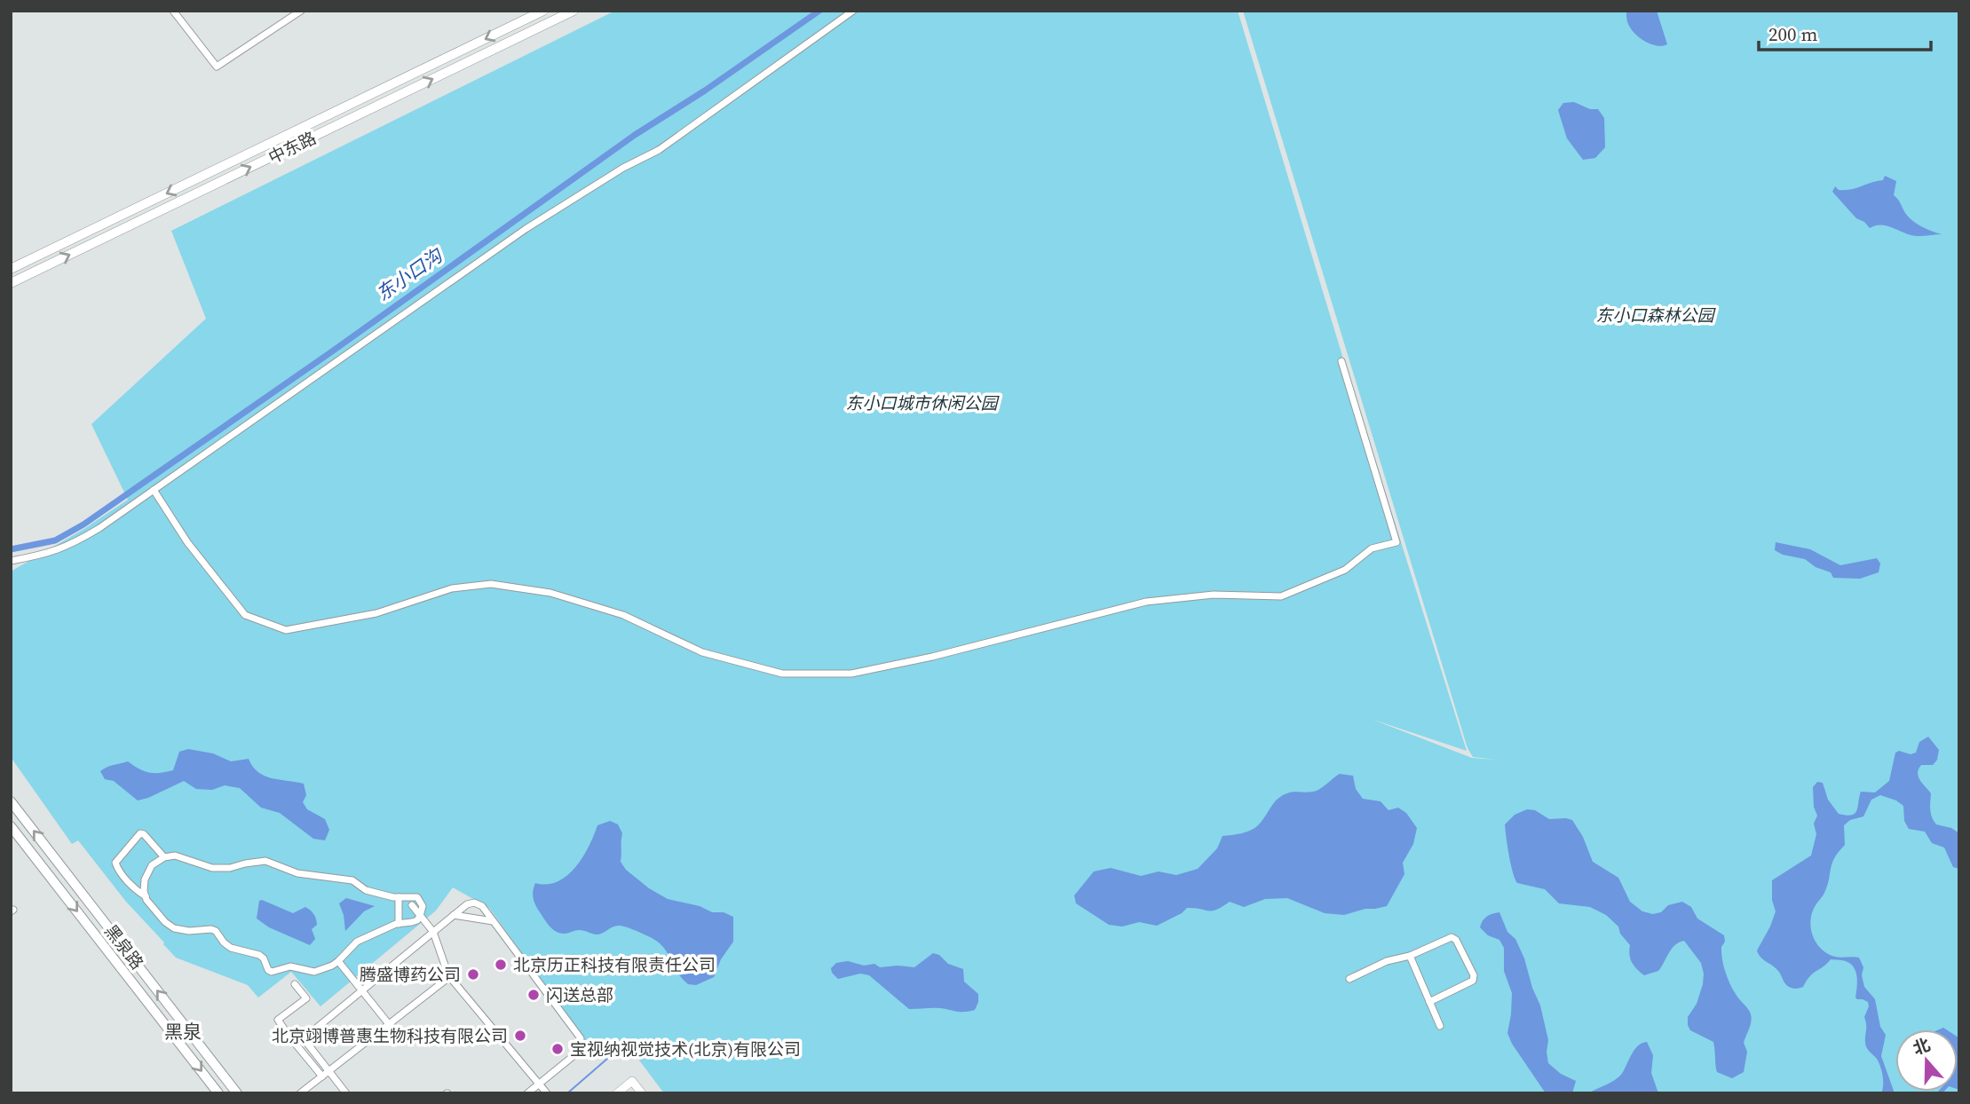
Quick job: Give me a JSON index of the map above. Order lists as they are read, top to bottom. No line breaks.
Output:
{"streets":{"main road":["中东路","黑泉路"]},"districts":["黑泉"],"water":["东小口沟"],"parks":["东小口森林公园","东小口城市休闲公园"],"places":["北京历正科技有限责任公司","腾盛博药公司","闪送总部","北京翊博普惠生物科技有限公司","宝视纳视觉技术(北京)有限公司"],"scale_bar":"200 m","north":"top"}
